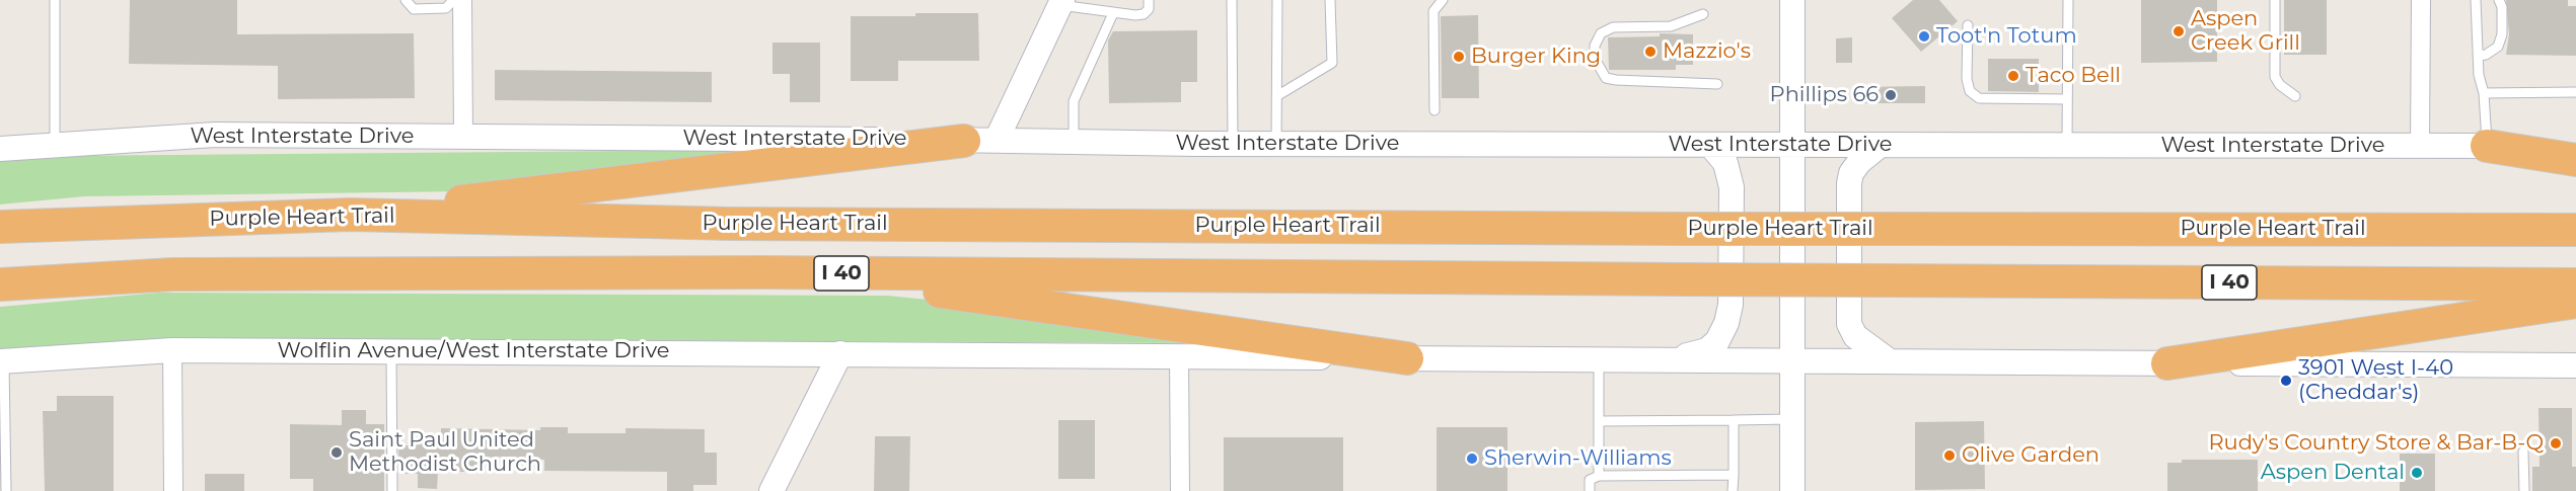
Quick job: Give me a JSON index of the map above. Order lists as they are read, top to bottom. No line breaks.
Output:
{"streets":{"highway":["Purple Heart Trail","I 40"],"main road":["West Interstate Drive","Wolflin Avenue/West Interstate Drive"]},"places":["Aspen Creek Grill","Toot'n Totum","Mazzio's","Burger King","Taco Bell","Phillips 66","3901 West I-40 (Cheddar's)","Rudy's Country Store & Bar-B-Q","Saint Paul United Methodist Church","Olive Garden","Sherwin-Williams","Aspen Dental"]}
